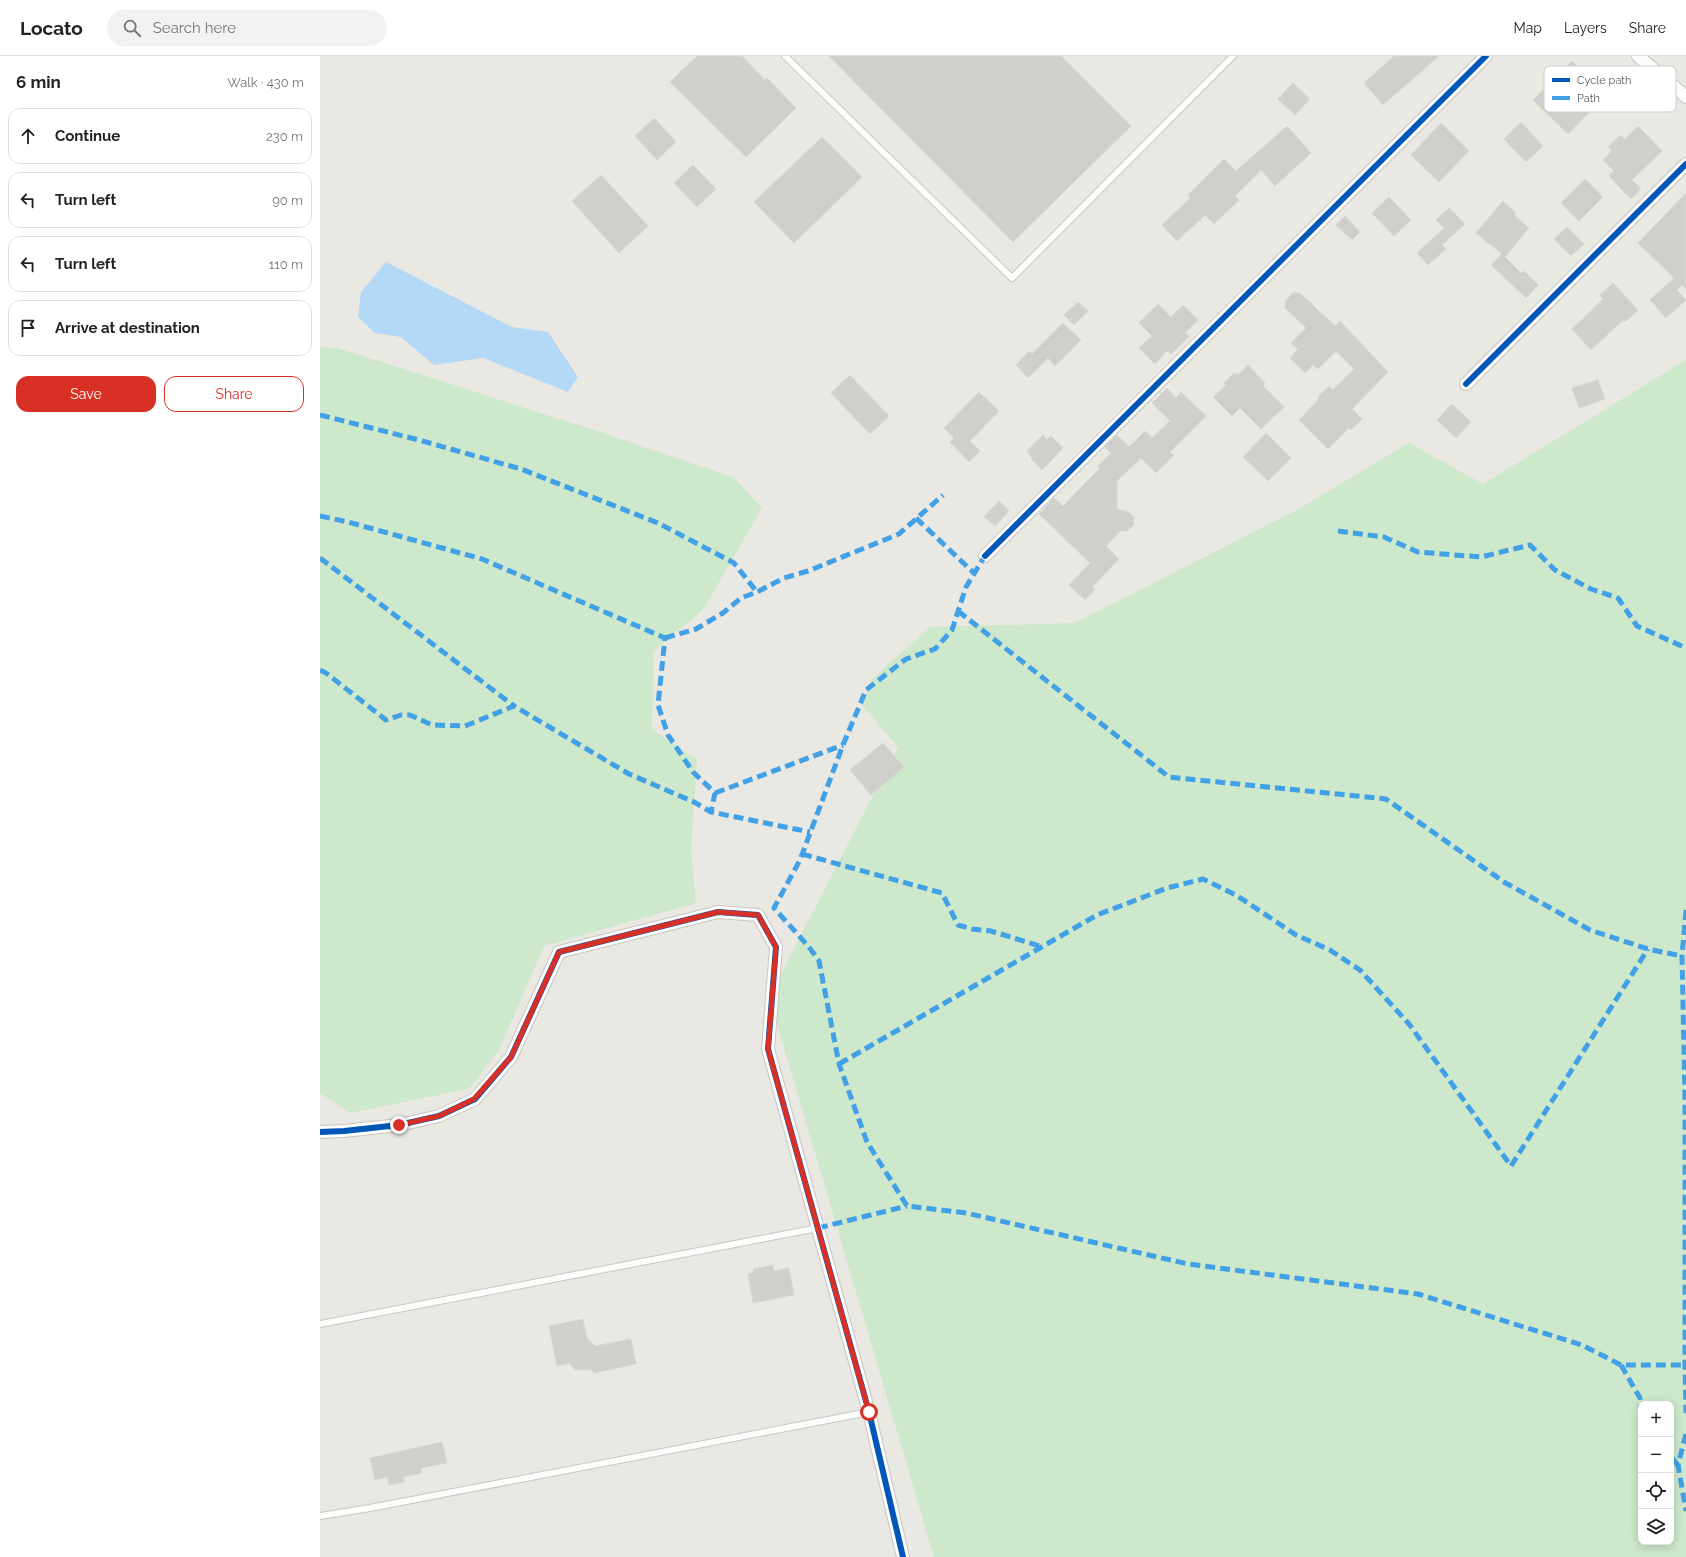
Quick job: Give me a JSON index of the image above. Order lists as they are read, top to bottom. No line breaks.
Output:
{"legend":["Cycle path","Path"],"page":{"header":"Locato","search":"Search here","nav":["Map","Layers","Share"],"heading":["6 min","Walk · 430 m"],"list":[["Continue","230 m"],["Turn left","90 m"],["Turn left","110 m"],"Arrive at destination"],"buttons":["Save","Share"],"map_buttons":["+","−"]}}
